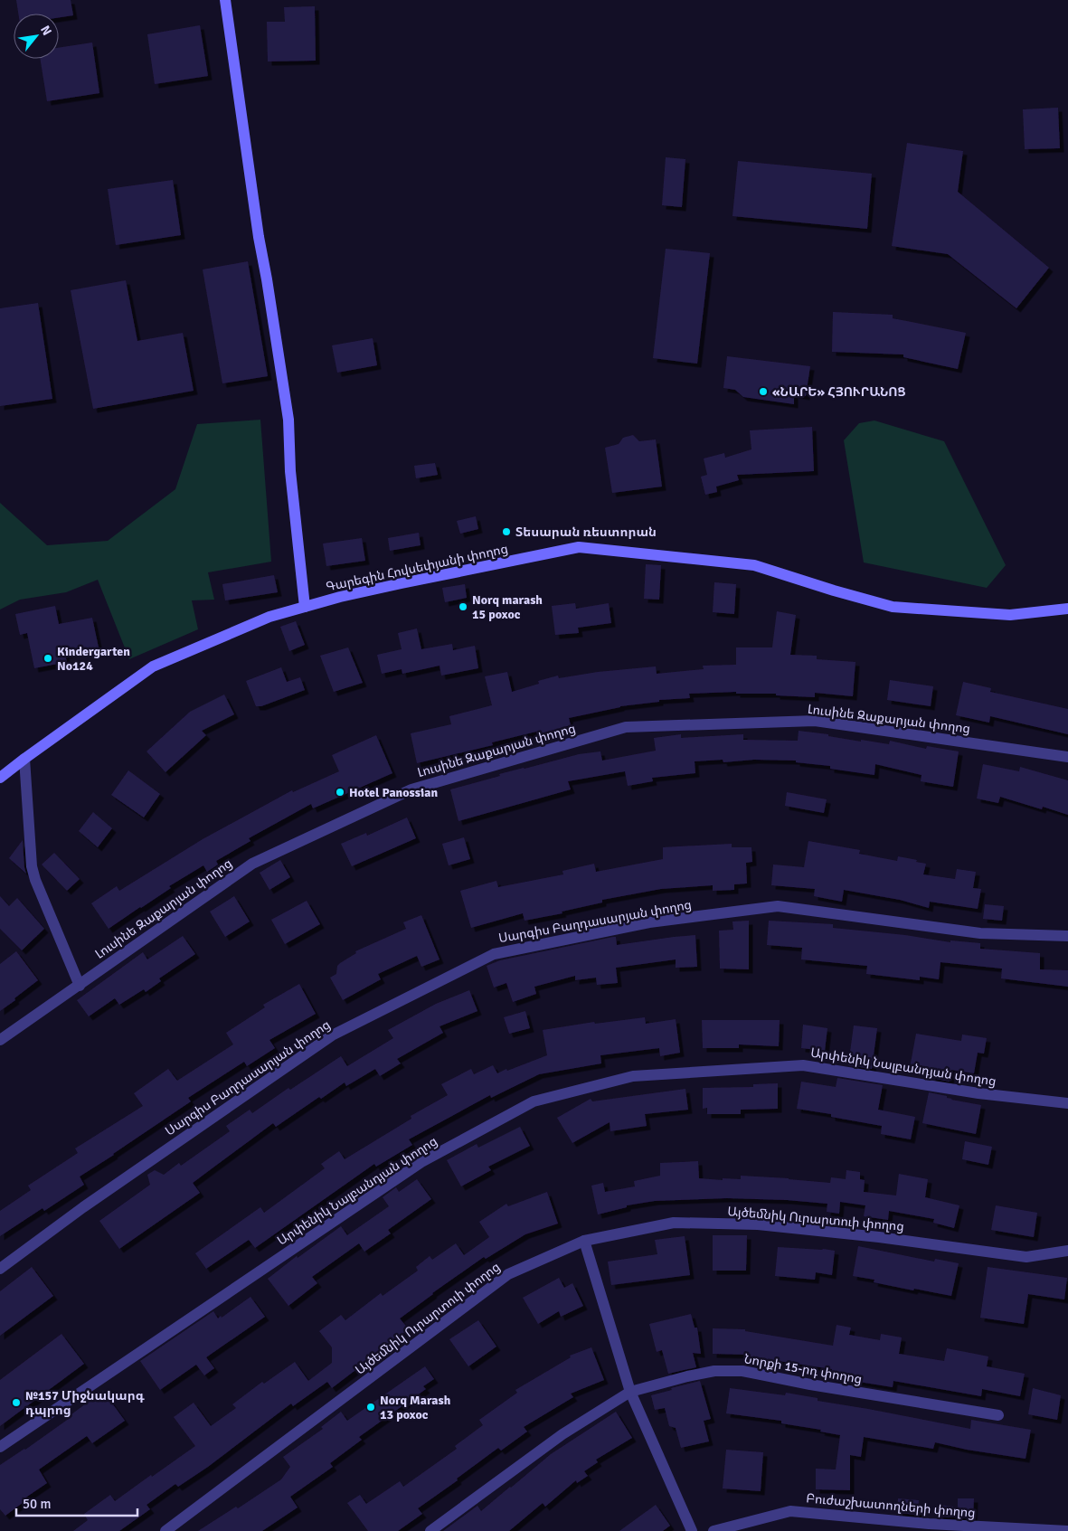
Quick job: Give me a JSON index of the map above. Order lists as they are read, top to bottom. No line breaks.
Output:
{"streets":{"main road":["Գարեգին Հովսեփյանի փողոց"],"street":["Լուսինե Զաքարյան փողոց","Սարգիս Բաղդասարյան փողոց","Արփենիկ Նալբանդյան փողոց","Այծեմնիկ Ուրարտուի փողոց","Նորքի 15-րդ փողոց","Բուժաշխատողների փողոց"]},"places":["«ՆԱՐԵ» ՀՅՈՒՐԱՆՈՑ","Տեսարան ռեստորան","Norq marash 15 poxoc","Kindergarten No124","Hotel Panossian","№157 Միջնակարգ դպրոց","Norq Marash 13 poxoc"],"scale_bar":"50 m","north":"top right"}
